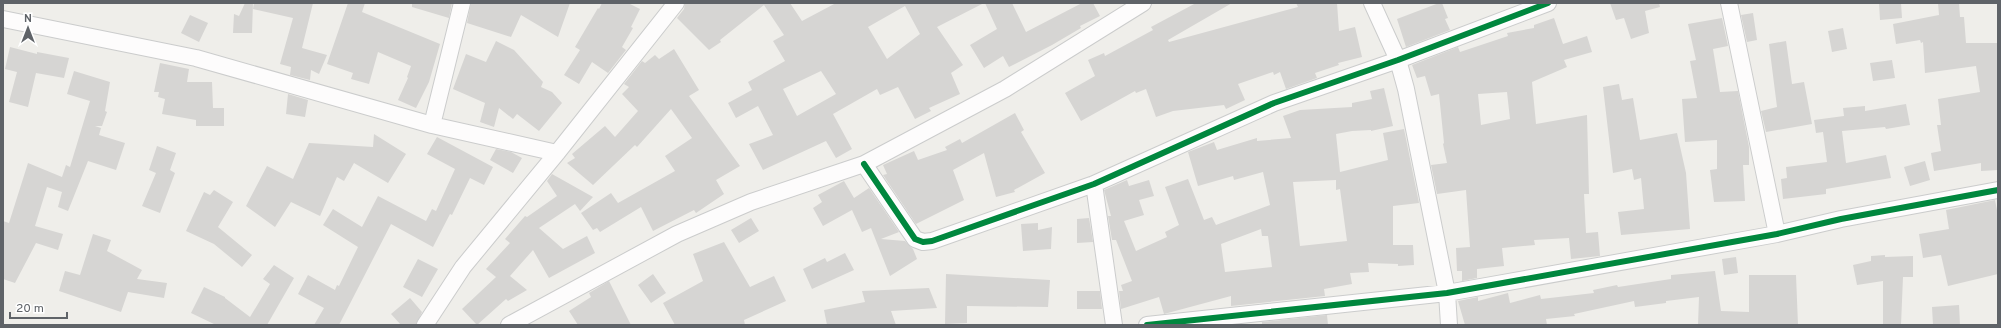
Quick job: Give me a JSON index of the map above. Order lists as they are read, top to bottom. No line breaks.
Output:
{"scale_bar":"20 m","north":"top"}
